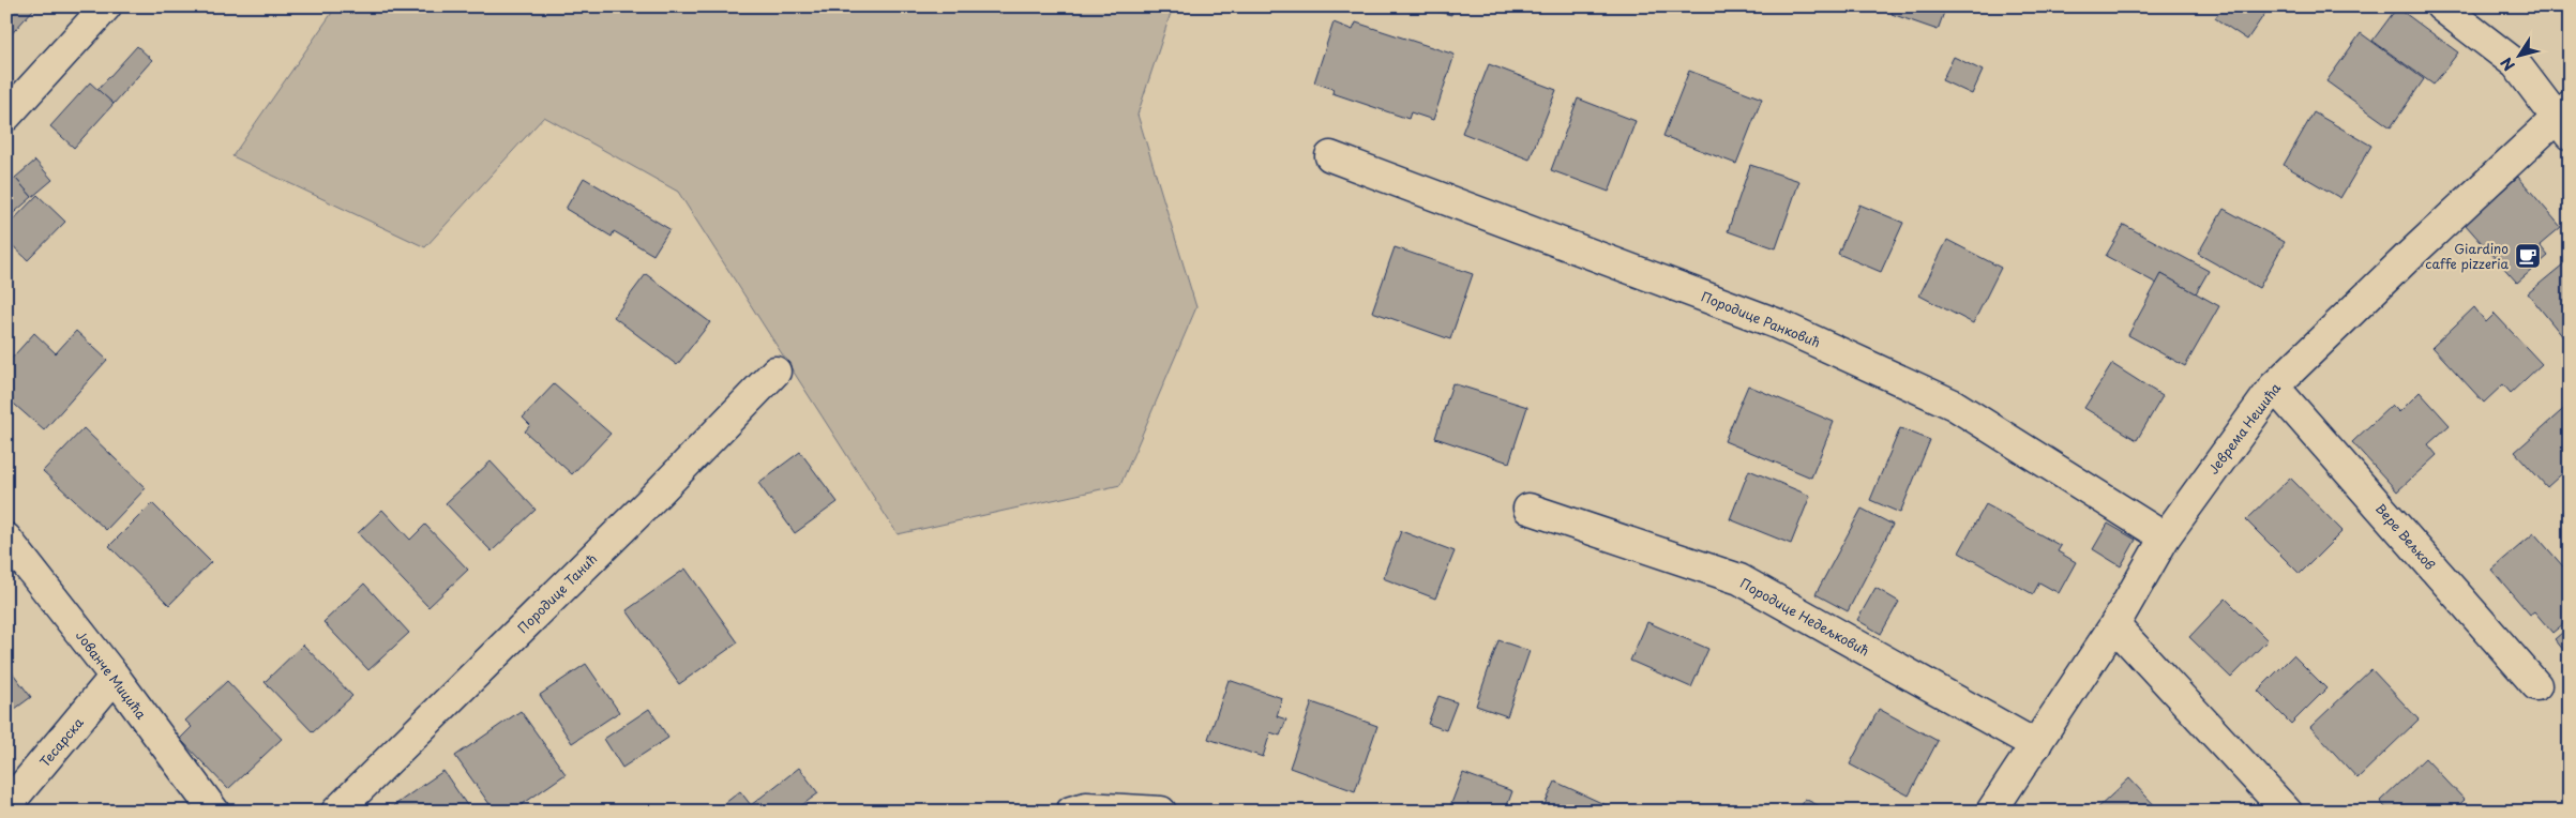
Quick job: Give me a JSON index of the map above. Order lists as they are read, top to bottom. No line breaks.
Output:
{"streets":{"street":["Породице Ранковић","Јеврема Нешића","Вере Вељков","Породице Танић","Породице Недељковић","Јованче Мицића","Тесарска"]},"crossings":[["Породице Ранковић","Јеврема Нешића"],["Јеврема Нешића","Вере Вељков"],["Јеврема Нешића","Породице Недељковић"],["Јованче Мицића","Тесарска"]],"places":{"cafe":["Giardino caffe pizzeria"]},"north":"bottom left"}
